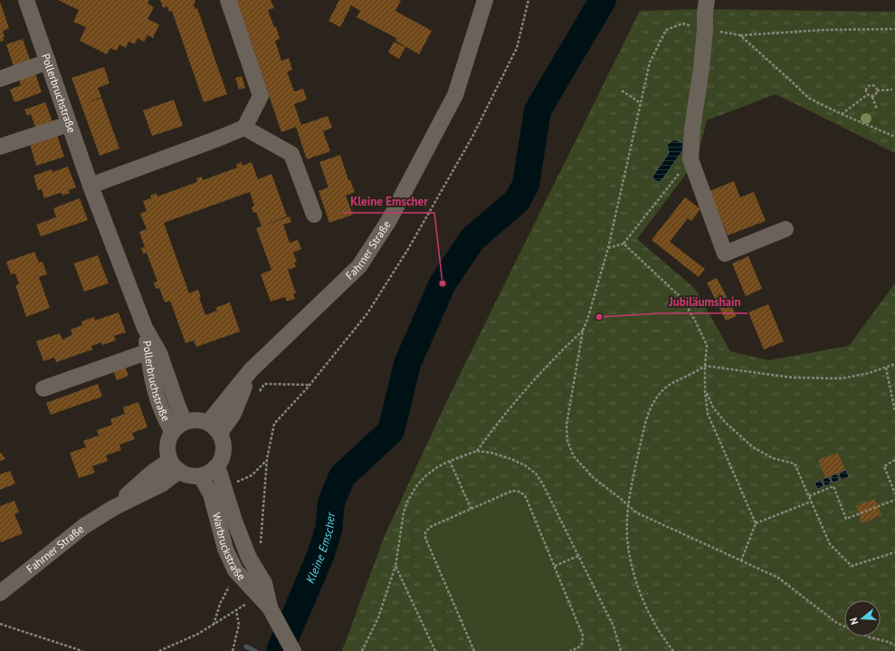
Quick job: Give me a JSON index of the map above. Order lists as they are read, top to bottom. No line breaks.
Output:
{"streets":{"street":["Pollerbruchstraße","Fahrner Straße","Warbruckstraße"]},"crossings":[["Pollerbruchstraße","Fahrner Straße"],["Pollerbruchstraße","Warbruckstraße"],["Fahrner Straße","Warbruckstraße"]],"water":["Kleine Emscher"],"places":["Kleine Emscher","Jubiläumshain"],"north":"left"}
